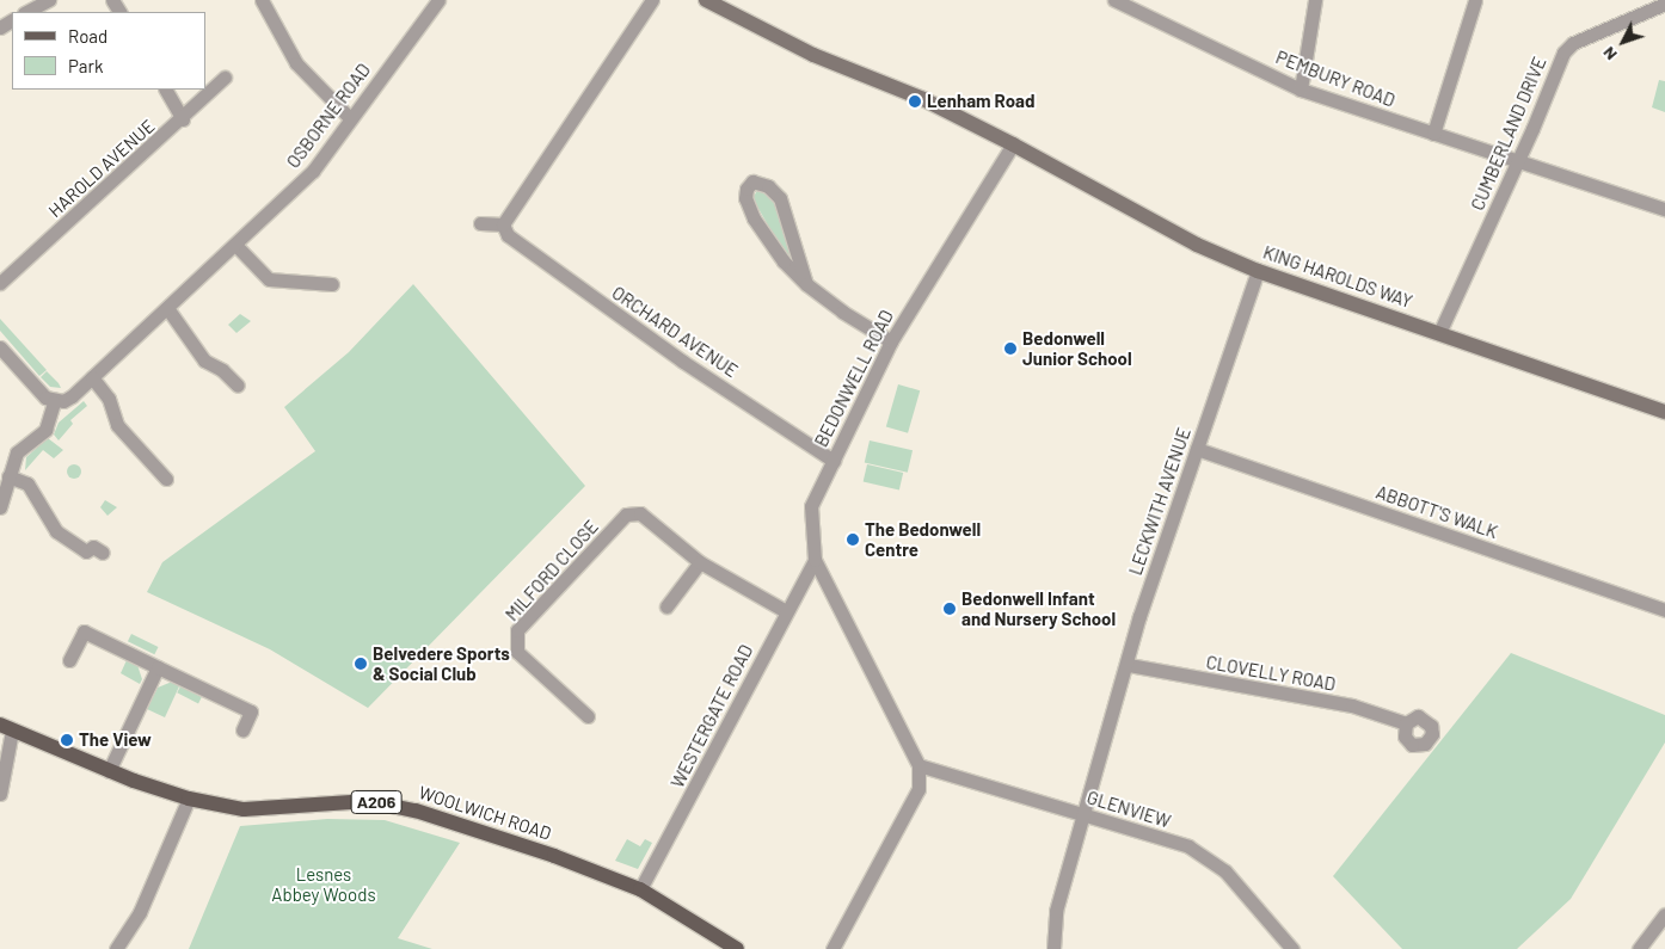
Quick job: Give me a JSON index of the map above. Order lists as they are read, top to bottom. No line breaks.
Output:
{"streets":{"main road":["A206","WOOLWICH ROAD"],"street":["PEMBURY ROAD","OSBORNE ROAD","CUMBERLAND DRIVE","HAROLD AVENUE","KING HAROLDS WAY","ORCHARD AVENUE","BEDONWELL ROAD","LECKWITH AVENUE","ABBOTT'S WALK","MILFORD CLOSE","CLOVELLY ROAD","WESTERGATE ROAD","GLENVIEW"]},"crossings":[["PEMBURY ROAD","CUMBERLAND DRIVE"],["CUMBERLAND DRIVE","KING HAROLDS WAY"],["KING HAROLDS WAY","BEDONWELL ROAD"],["KING HAROLDS WAY","LECKWITH AVENUE"],["ORCHARD AVENUE","BEDONWELL ROAD"],["BEDONWELL ROAD","WESTERGATE ROAD"],["BEDONWELL ROAD","GLENVIEW"],["LECKWITH AVENUE","ABBOTT'S WALK"],["LECKWITH AVENUE","CLOVELLY ROAD"],["LECKWITH AVENUE","GLENVIEW"],["MILFORD CLOSE","WESTERGATE ROAD"],["WESTERGATE ROAD","WOOLWICH ROAD"]],"parks":["Lesnes Abbey Woods"],"places":["Lenham Road","Bedonwell Junior School","The Bedonwell Centre","Bedonwell Infant and Nursery School","Belvedere Sports & Social Club","The View"],"legend":["Road","Park"],"north":"bottom left"}
